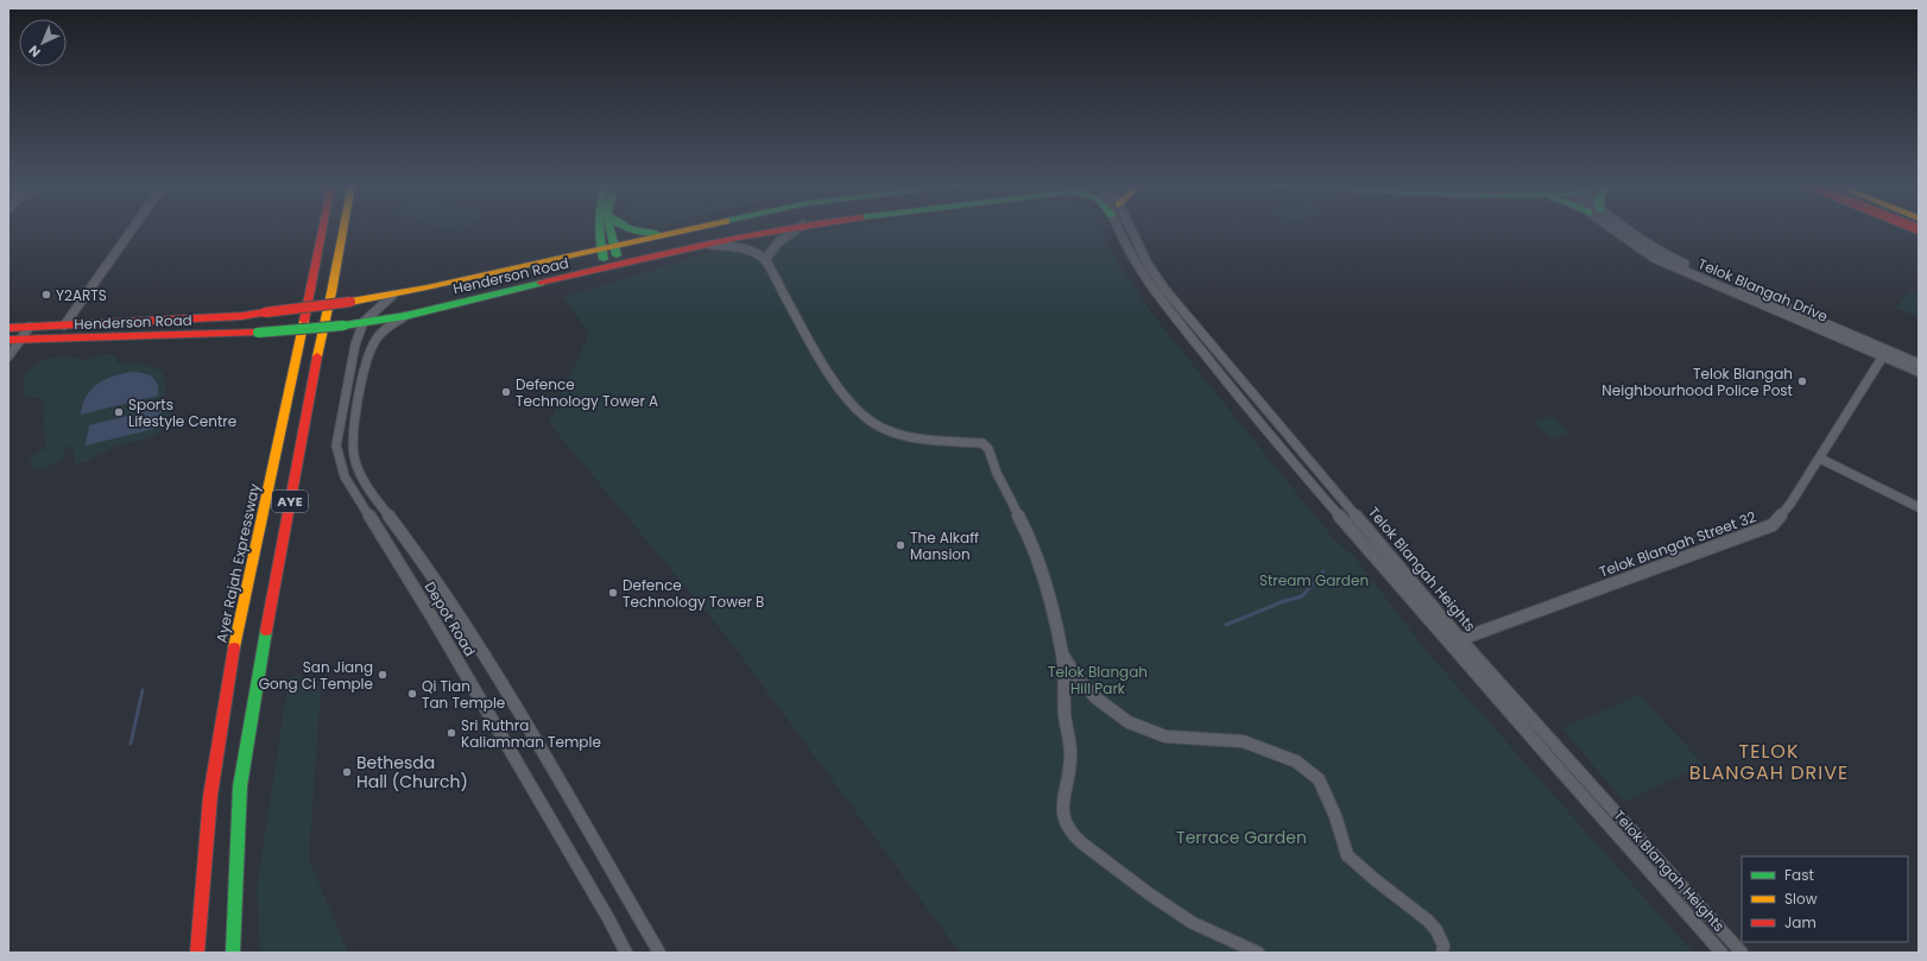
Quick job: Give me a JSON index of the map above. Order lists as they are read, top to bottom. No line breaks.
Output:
{"streets":{"main road":["Henderson Road","AYE","Ayer Rajah Expressway"],"street":["Telok Blangah Drive","Telok Blangah Street 32","Telok Blangah Heights","Depot Road"]},"crossings":[["Henderson Road","Depot Road"],["Telok Blangah Drive","Telok Blangah Street 32"],["Telok Blangah Street 32","Telok Blangah Heights"]],"districts":["TELOK BLANGAH DRIVE"],"parks":["Stream Garden","Telok Blangah Hill Park","Terrace Garden"],"places":["Y2ARTS","Telok Blangah Neighbourhood Police Post","Defence Technology Tower A","Sports Lifestyle Centre","The Alkaff Mansion","Defence Technology Tower B","San Jiang Gong Ci Temple","Qi Tian Tan Temple","Sri Ruthra Kaliamman Temple","Bethesda Hall (Church)"],"legend":["Fast","Slow","Jam"],"north":"bottom left"}
